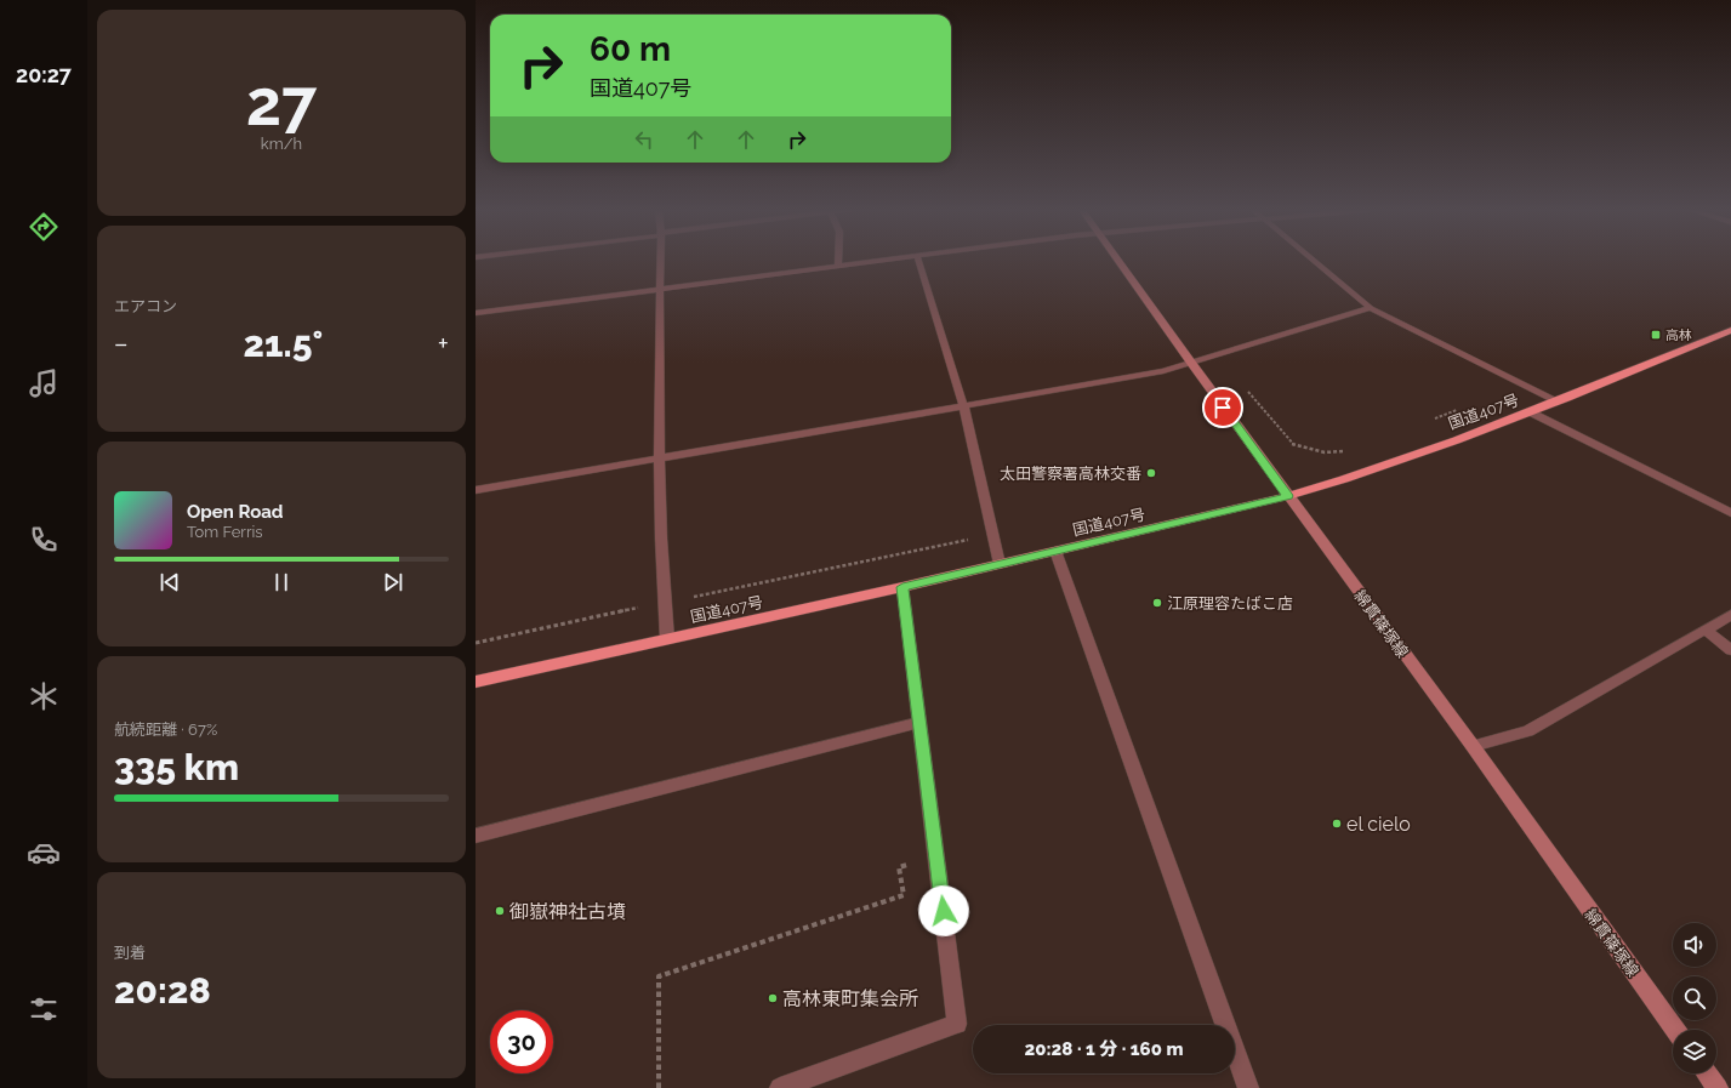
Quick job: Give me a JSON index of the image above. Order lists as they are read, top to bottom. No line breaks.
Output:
{"streets":{"highway":["国道407号"],"main road":["綿貫篠塚線"]},"crossings":[["国道407号","綿貫篠塚線"]],"places":{"transit":["高林"],"other":["太田警察署高林交番","江原理容たばこ店","el cielo","御嶽神社古墳","高林東町集会所"]},"page":{"tabs":"20:27","tile":[["27","km/h"],"エアコン",["航続距離 · 67%","335 km"],["到着","20:28"]],"turn":["60 m","国道407号"],"heat":["−","21.5°","+"],"song":["Open Road","Tom Ferris"],"limit":"30","trip":"20:28 · 1 分 · 160 m"}}
